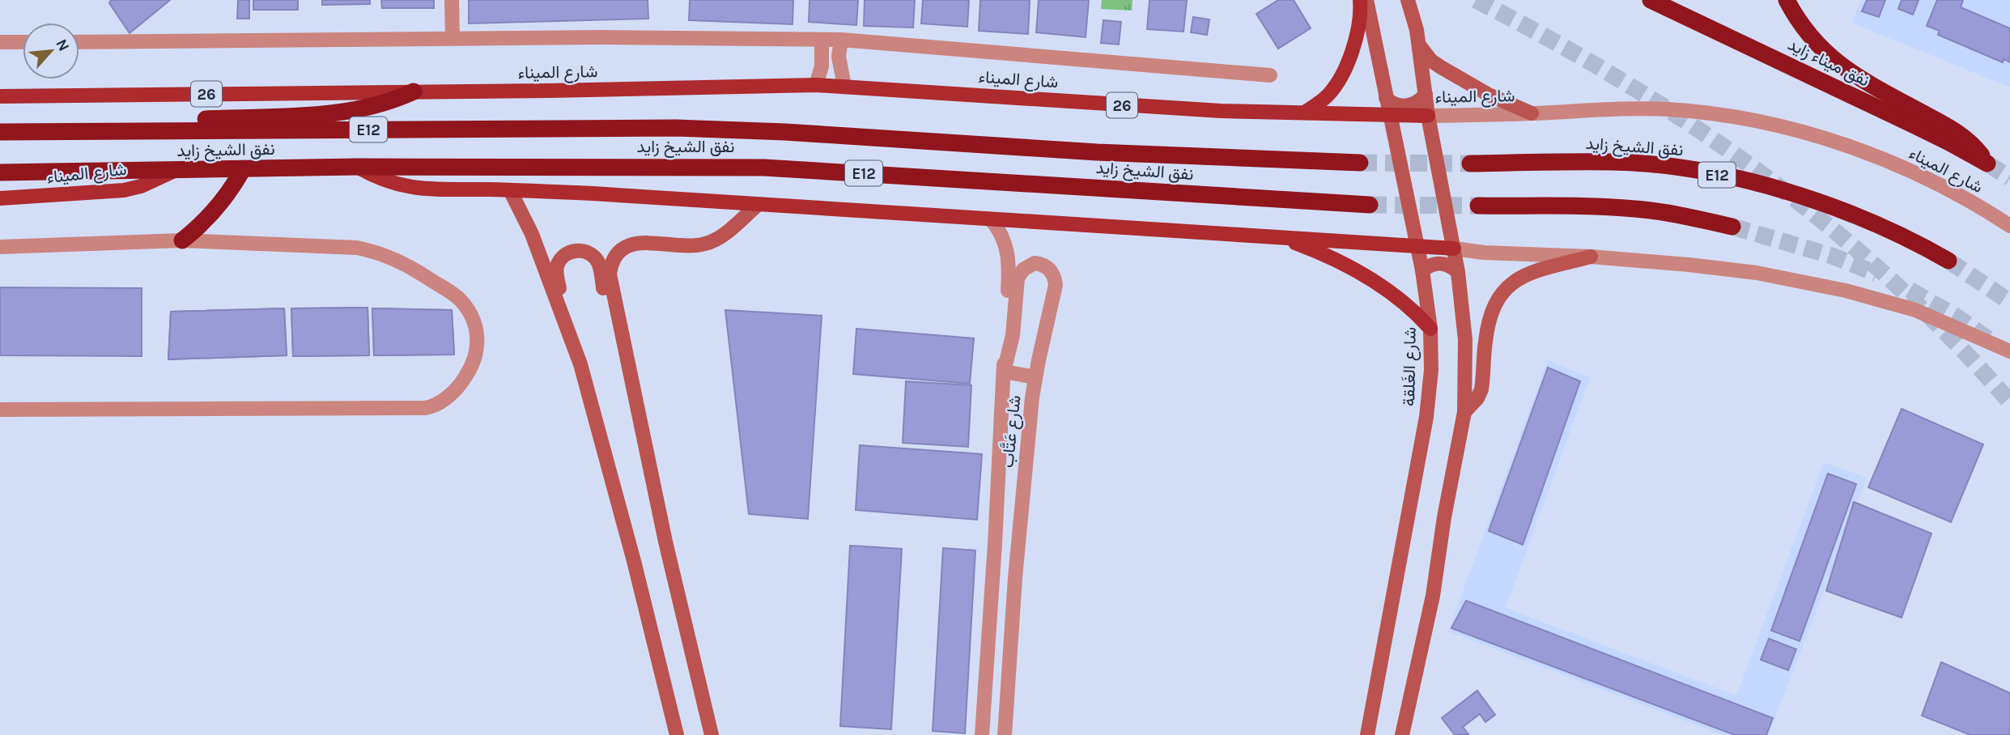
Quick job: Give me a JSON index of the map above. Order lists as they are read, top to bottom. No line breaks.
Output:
{"streets":{"highway":["نفق ميناء زايد","E12","نفق الشيخ زايد"],"main road":["شارع الميناء","26","شارع الغَلقة"],"street":["شارع عَتَّاب"]},"crossings":[["شارع الميناء","نفق الشيخ زايد"],["شارع الميناء","شارع الغَلقة"]],"north":"top right"}
